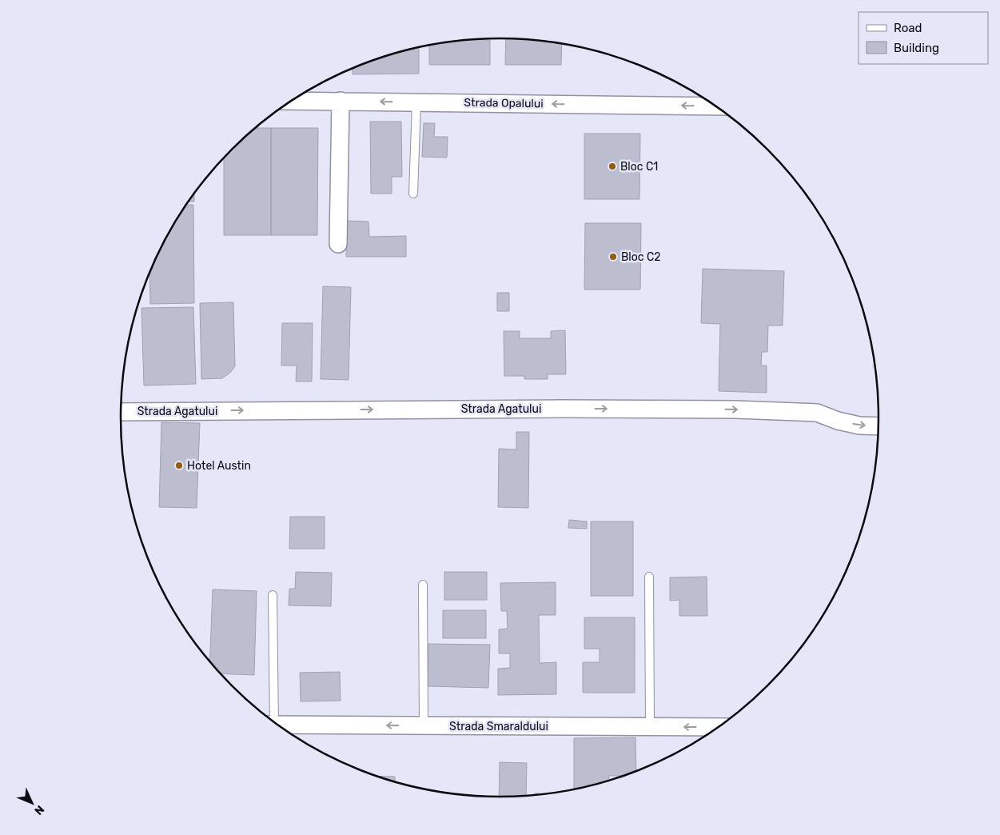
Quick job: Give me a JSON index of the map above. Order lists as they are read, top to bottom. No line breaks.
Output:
{"streets":{"street":["Strada Opalului","Strada Agatului","Strada Smaraldului"]},"one_way":["Strada Opalului","Strada Agatului","Strada Smaraldului"],"places":["Bloc C1","Bloc C2","Hotel Austin"],"legend":["Road","Building"],"north":"bottom right"}
